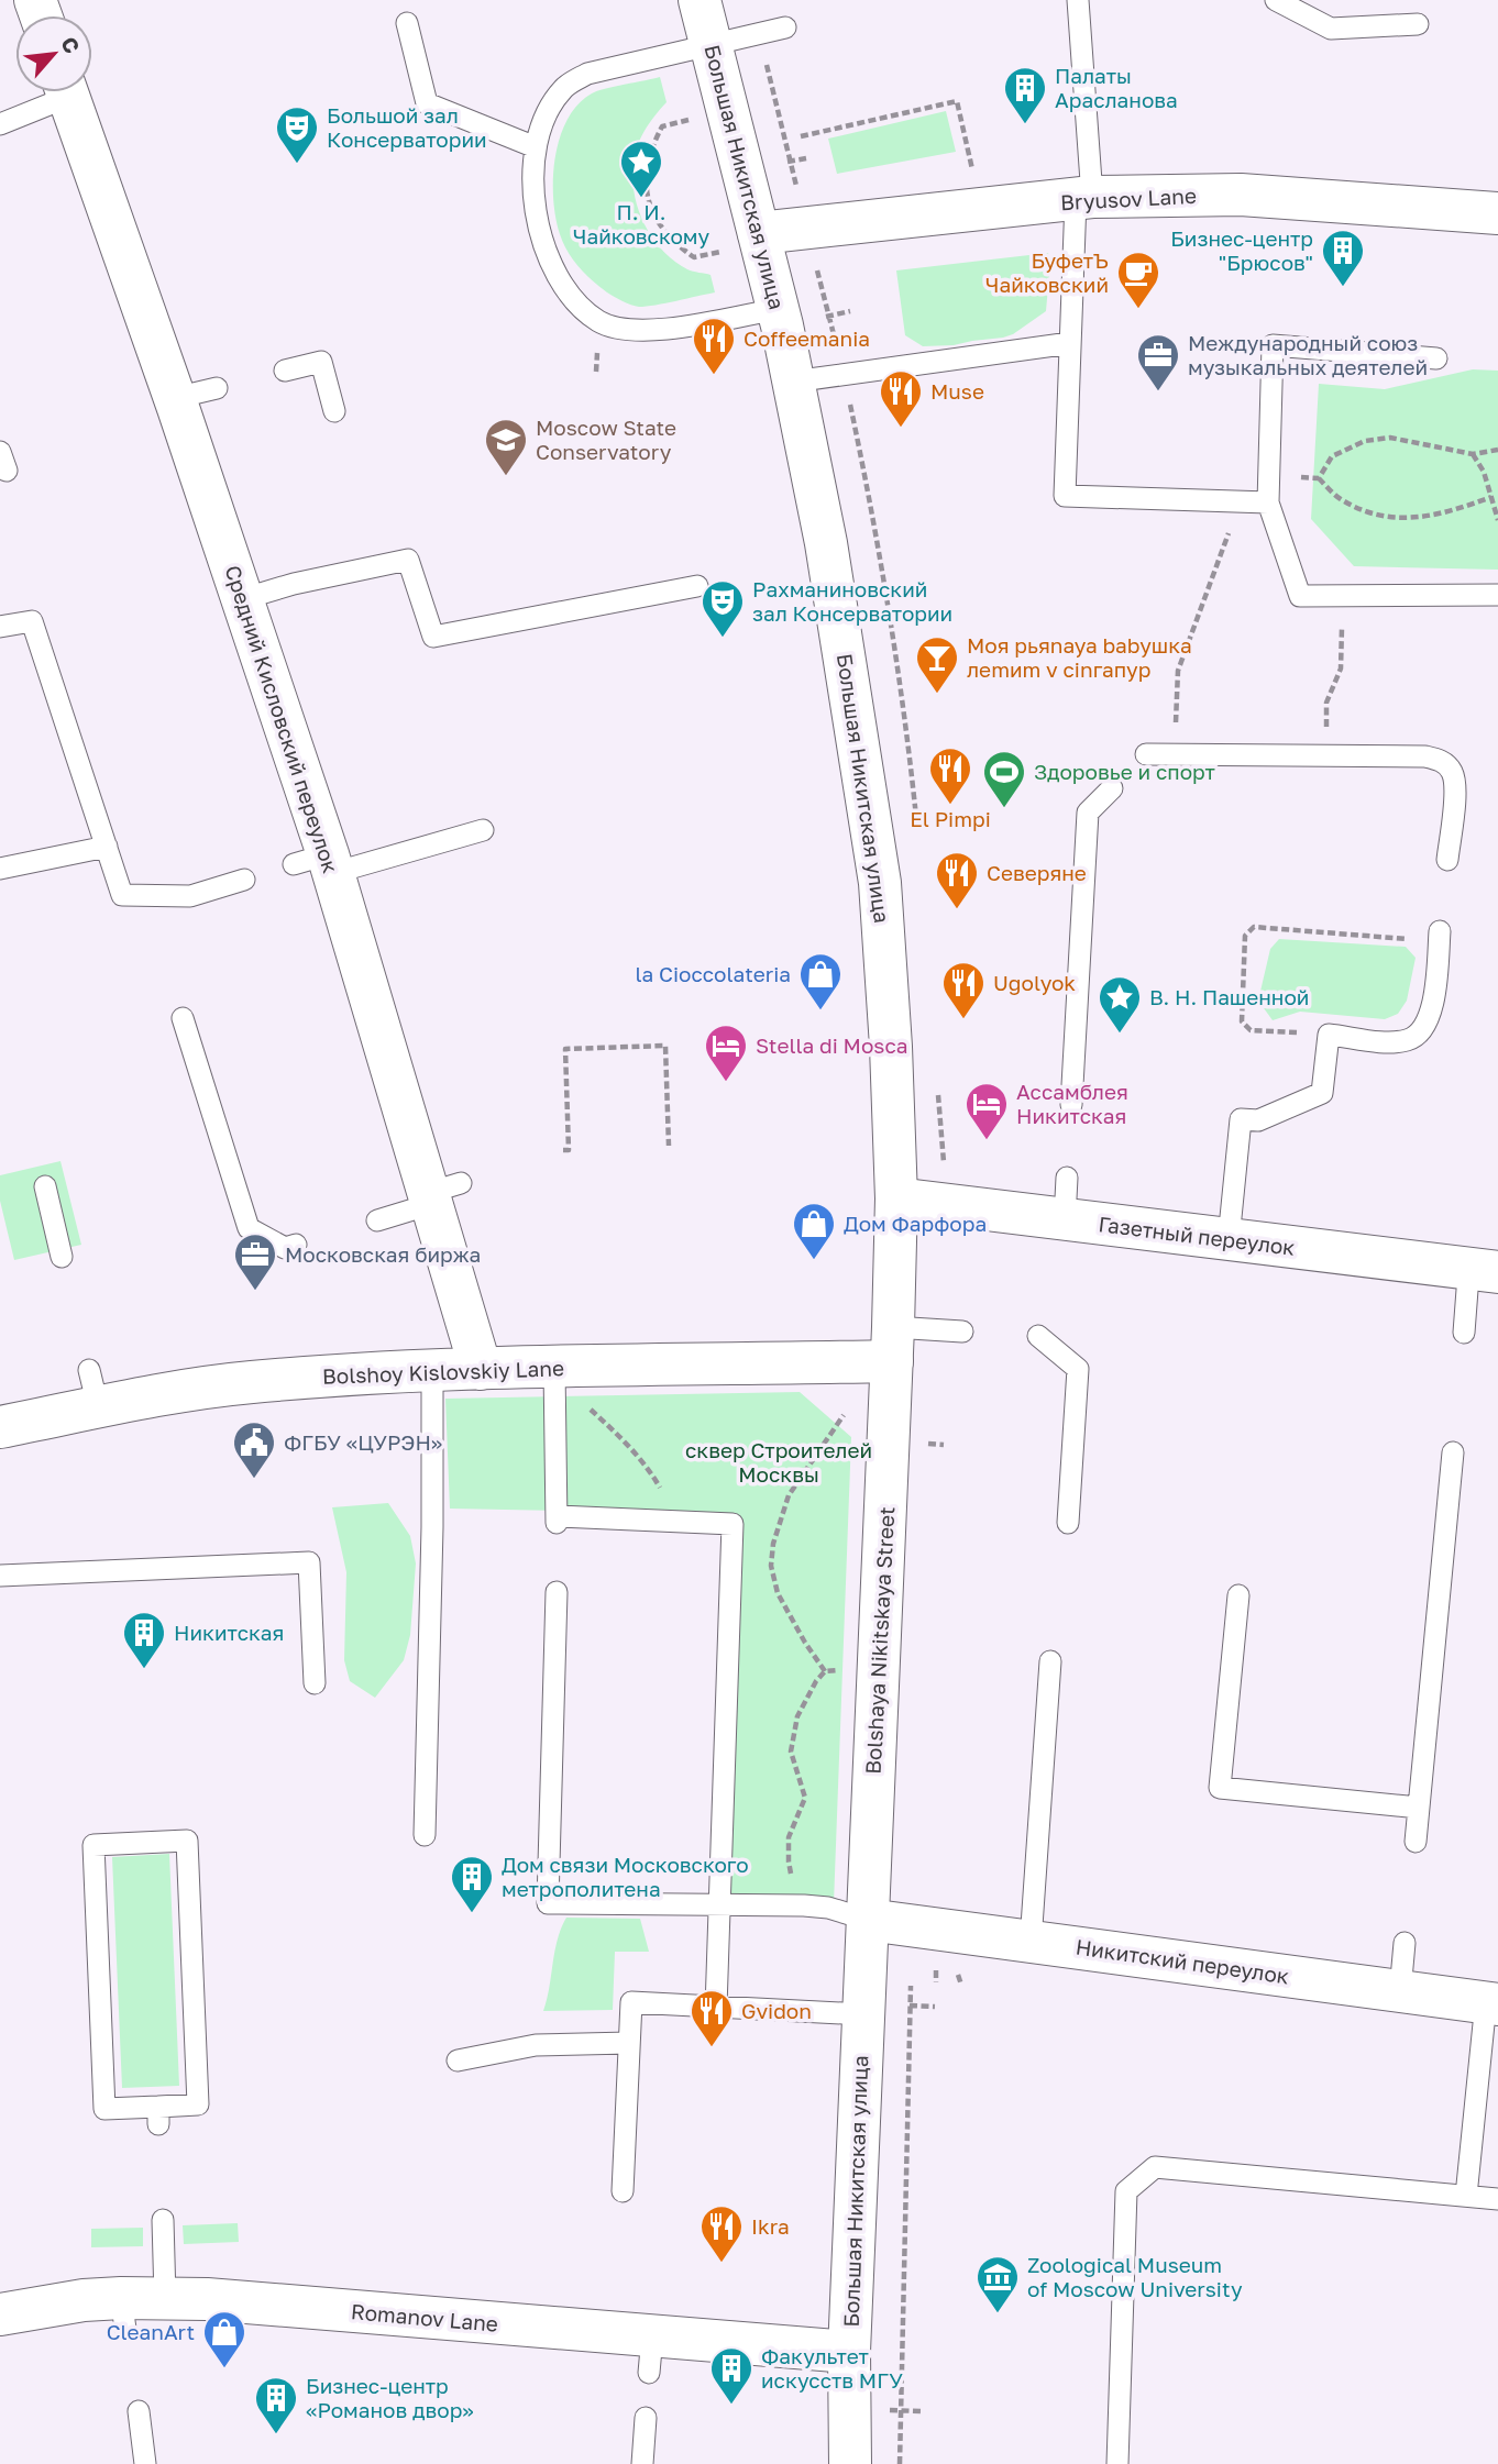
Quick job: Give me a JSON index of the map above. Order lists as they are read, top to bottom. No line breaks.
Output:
{"streets":{"street":["Большая Никитская улица","Bryusov Lane","Средний Кисловский переулок","Газетный переулок","Bolshoy Kislovskiy Lane","Bolshaya Nikitskaya Street","Никитский переулок","Romanov Lane"]},"crossings":[["Большая Никитская улица","Bryusov Lane"],["Большая Никитская улица","Газетный переулок"],["Большая Никитская улица","Bolshoy Kislovskiy Lane"],["Большая Никитская улица","Bolshaya Nikitskaya Street"],["Большая Никитская улица","Никитский переулок"],["Большая Никитская улица","Romanov Lane"],["Средний Кисловский переулок","Bolshoy Kislovskiy Lane"],["Bolshoy Kislovskiy Lane","Bolshaya Nikitskaya Street"],["Bolshaya Nikitskaya Street","Никитский переулок"]],"parks":["сквер Строителей Москвы"],"places":{"building":["Палаты Арасланова","Бизнес-центр \"Брюсов\"","Никитская","Дом связи Московского метрополитена","Факультет искусств МГУ","Бизнес-центр «Романов двор»"],"theatre":["Большой зал Консерватории","Рахманиновский зал Консерватории"],"place":["П. И. Чайковскому","В. Н. Пашенной"],"cafe":["БуфетЪ Чайковский"],"restaurant":["Coffeemania","Muse","El Pimpi","Северяне","Ugolyok","Gvidon","Ikra"],"office":["Международный союз музыкальных деятелей","Московская биржа"],"school or university":["Moscow State Conservatory"],"bar":["Моя рьяnaya babyшка леmиm v cinгапур"],"sports":["Здоровье и спорт"],"shop":["la Cioccolateria","Дом Фарфора","CleanArt"],"hotel":["Stella di Mosca","Ассамблея Никитская"],"public building":["ФГБУ «ЦУРЭН»"],"museum":["Zoological Museum of Moscow University"]},"north":"top right"}
